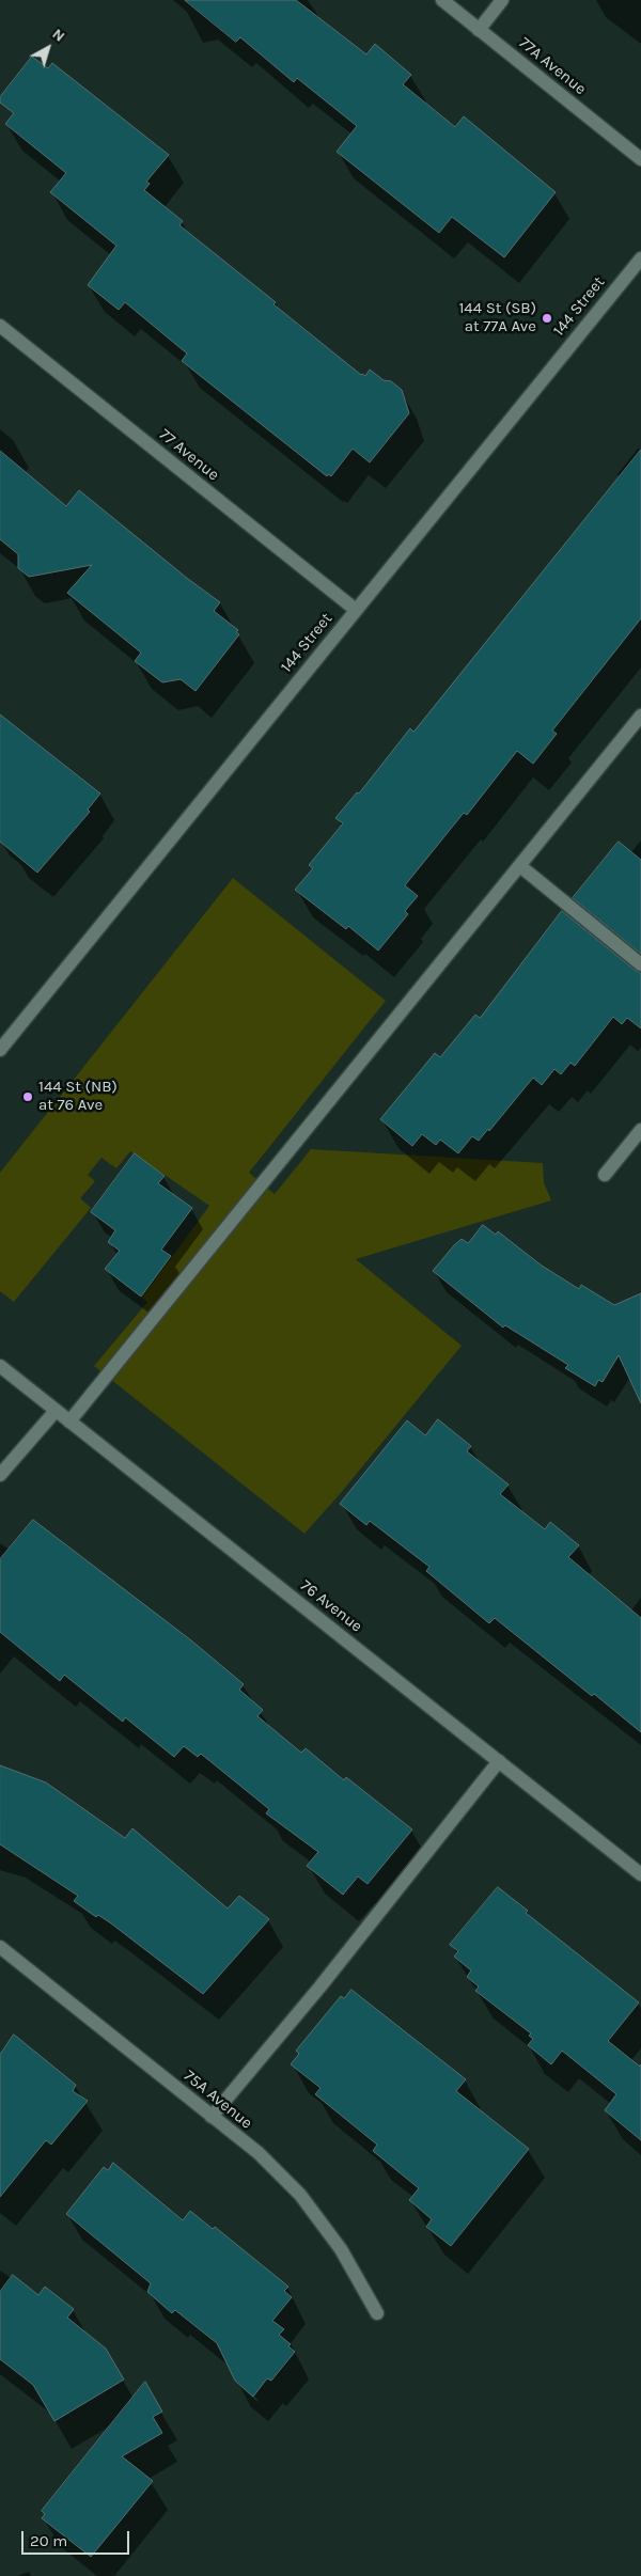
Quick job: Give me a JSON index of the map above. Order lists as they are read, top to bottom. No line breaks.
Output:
{"streets":{"street":["77A Avenue","144 Street","77 Avenue","76 Avenue","75A Avenue"]},"crossings":[["144 Street","77 Avenue"]],"places":["144 St (SB) at 77A Ave","144 St (NB) at 76 Ave"],"scale_bar":"20 m","north":"top right"}
